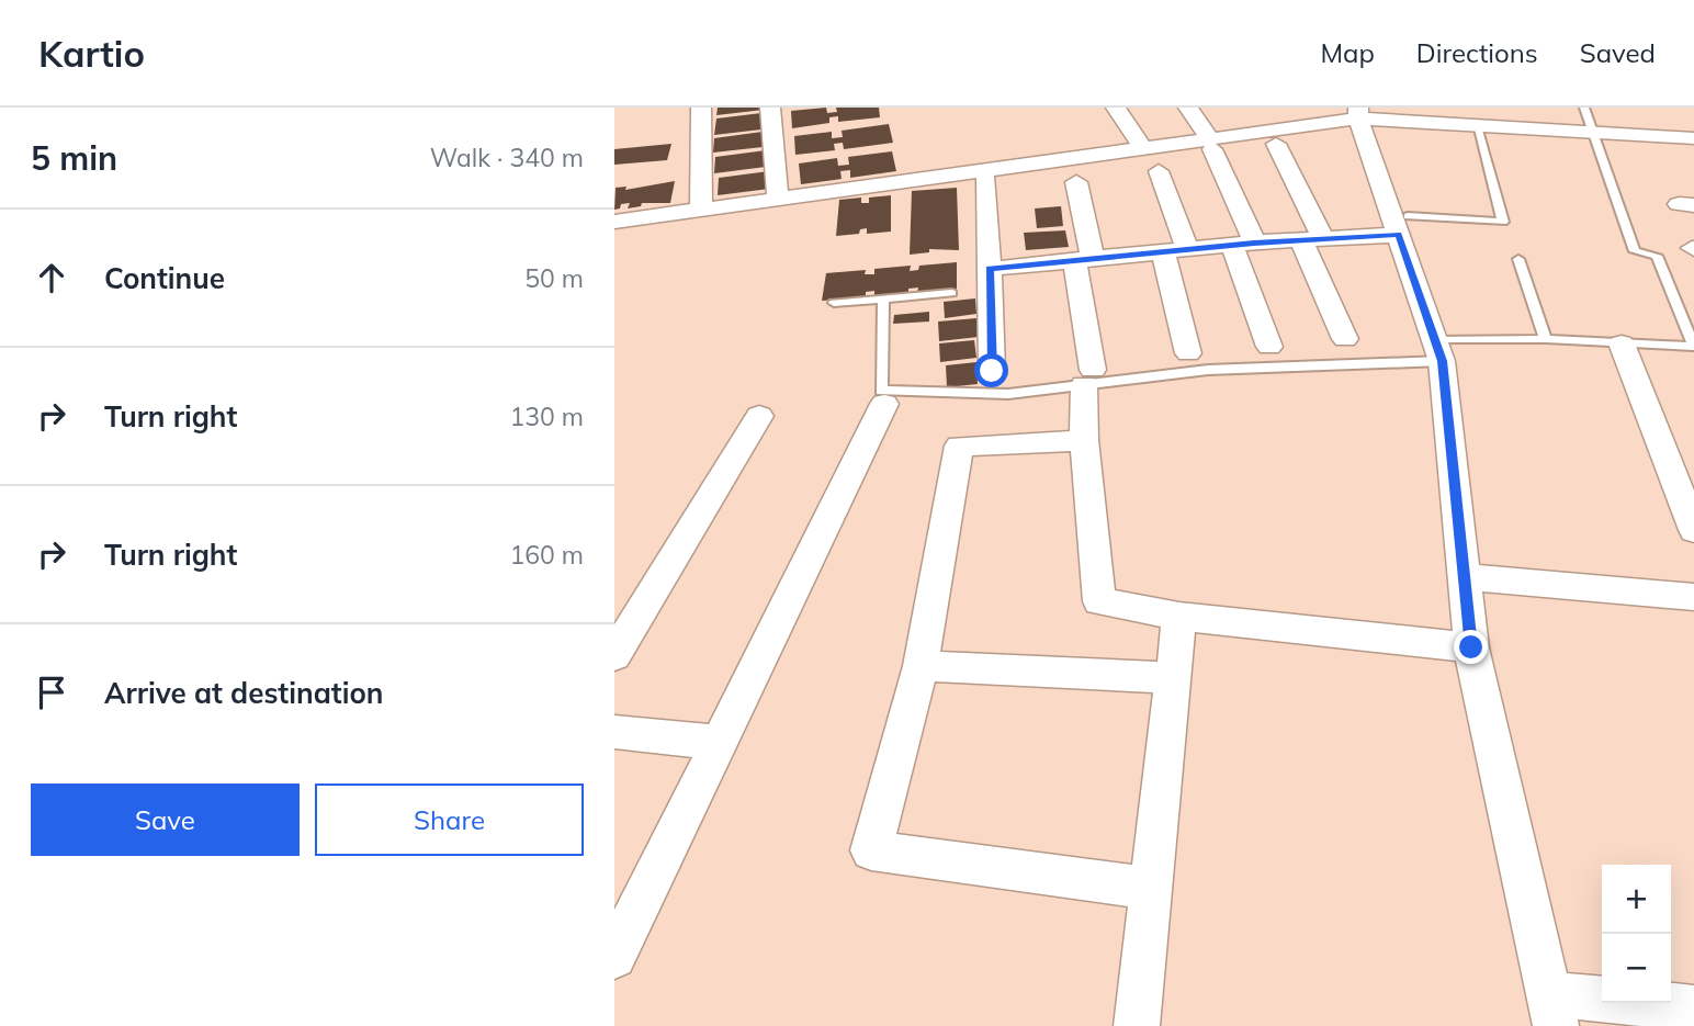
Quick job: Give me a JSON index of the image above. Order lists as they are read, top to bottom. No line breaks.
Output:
{"page":{"header":"Kartio","nav":["Map","Directions","Saved"],"heading":["5 min","Walk · 340 m"],"list":[["Continue","50 m"],["Turn right","130 m"],["Turn right","160 m"],"Arrive at destination"],"buttons":["Save","Share"],"map_buttons":["+","−"]}}
